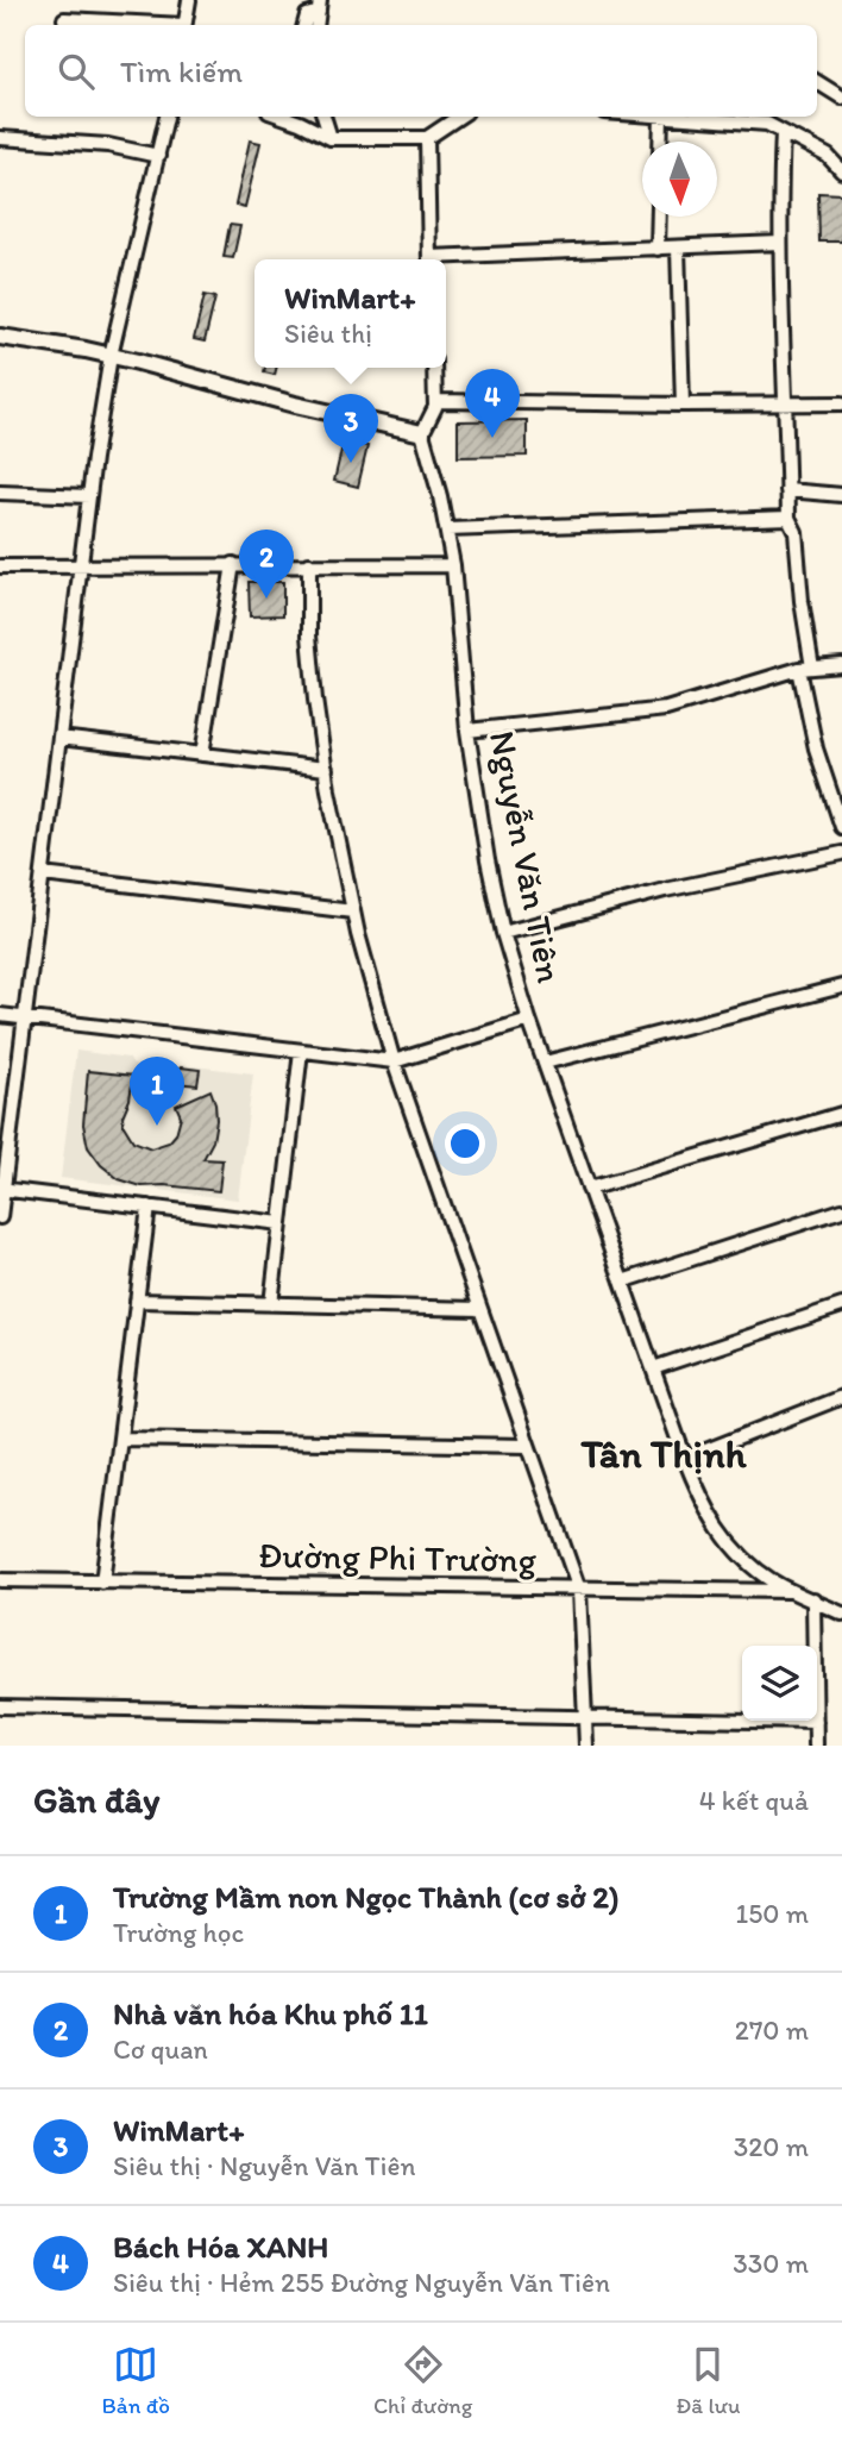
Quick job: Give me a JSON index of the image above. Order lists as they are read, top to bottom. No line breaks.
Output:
{"streets":{"street":["Nguyễn Văn Tiên","Đường Phi Trường"]},"crossings":[["Nguyễn Văn Tiên","Đường Phi Trường"]],"districts":["Tân Thịnh"],"north":"bottom","page":{"search":"Tìm kiếm","popup":["WinMart+","Siêu thị"],"pins":["4","3","2","1"],"heading":["Gần đây","4 kết quả"],"list":[{"mark":"1","name":"Trường Mầm non Ngọc Thành (cơ sở 2)","note":"Trường học","value":"150 m"},{"mark":"2","name":"Nhà văn hóa Khu phố 11","note":"Cơ quan","value":"270 m"},{"mark":"3","name":"WinMart+","note":"Siêu thị · Nguyễn Văn Tiên","value":"320 m"},{"mark":"4","name":"Bách Hóa XANH","note":"Siêu thị · Hẻm 255 Đường Nguyễn Văn Tiên","value":"330 m"}],"nav":["Bản đồ","Chỉ đường","Đã lưu"]}}
